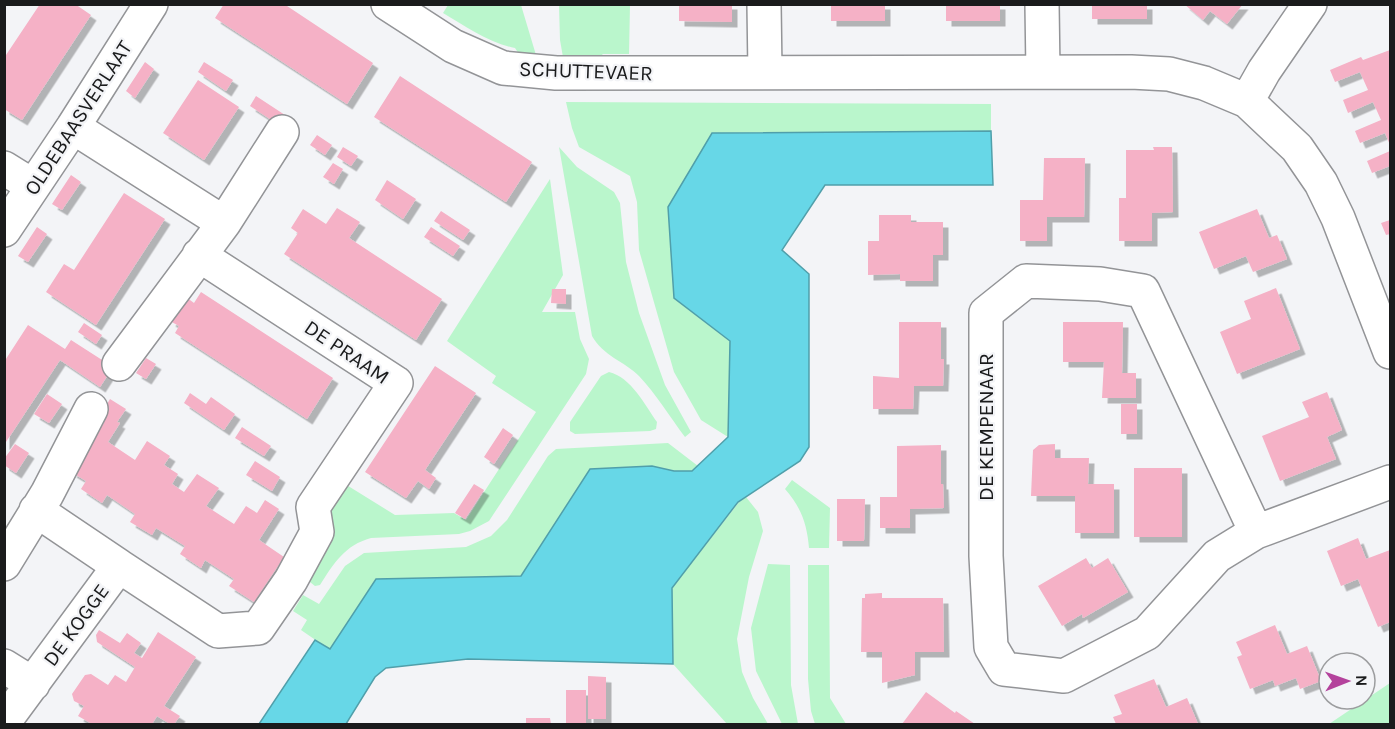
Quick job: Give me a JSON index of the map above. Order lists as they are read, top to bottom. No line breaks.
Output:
{"streets":{"street":["SCHUTTEVAER","OLDEBAASVERLAAT","DE PRAAM","DE KEMPENAAR","DE KOGGE"]},"crossings":[["DE PRAAM","DE KOGGE"]],"north":"right"}
